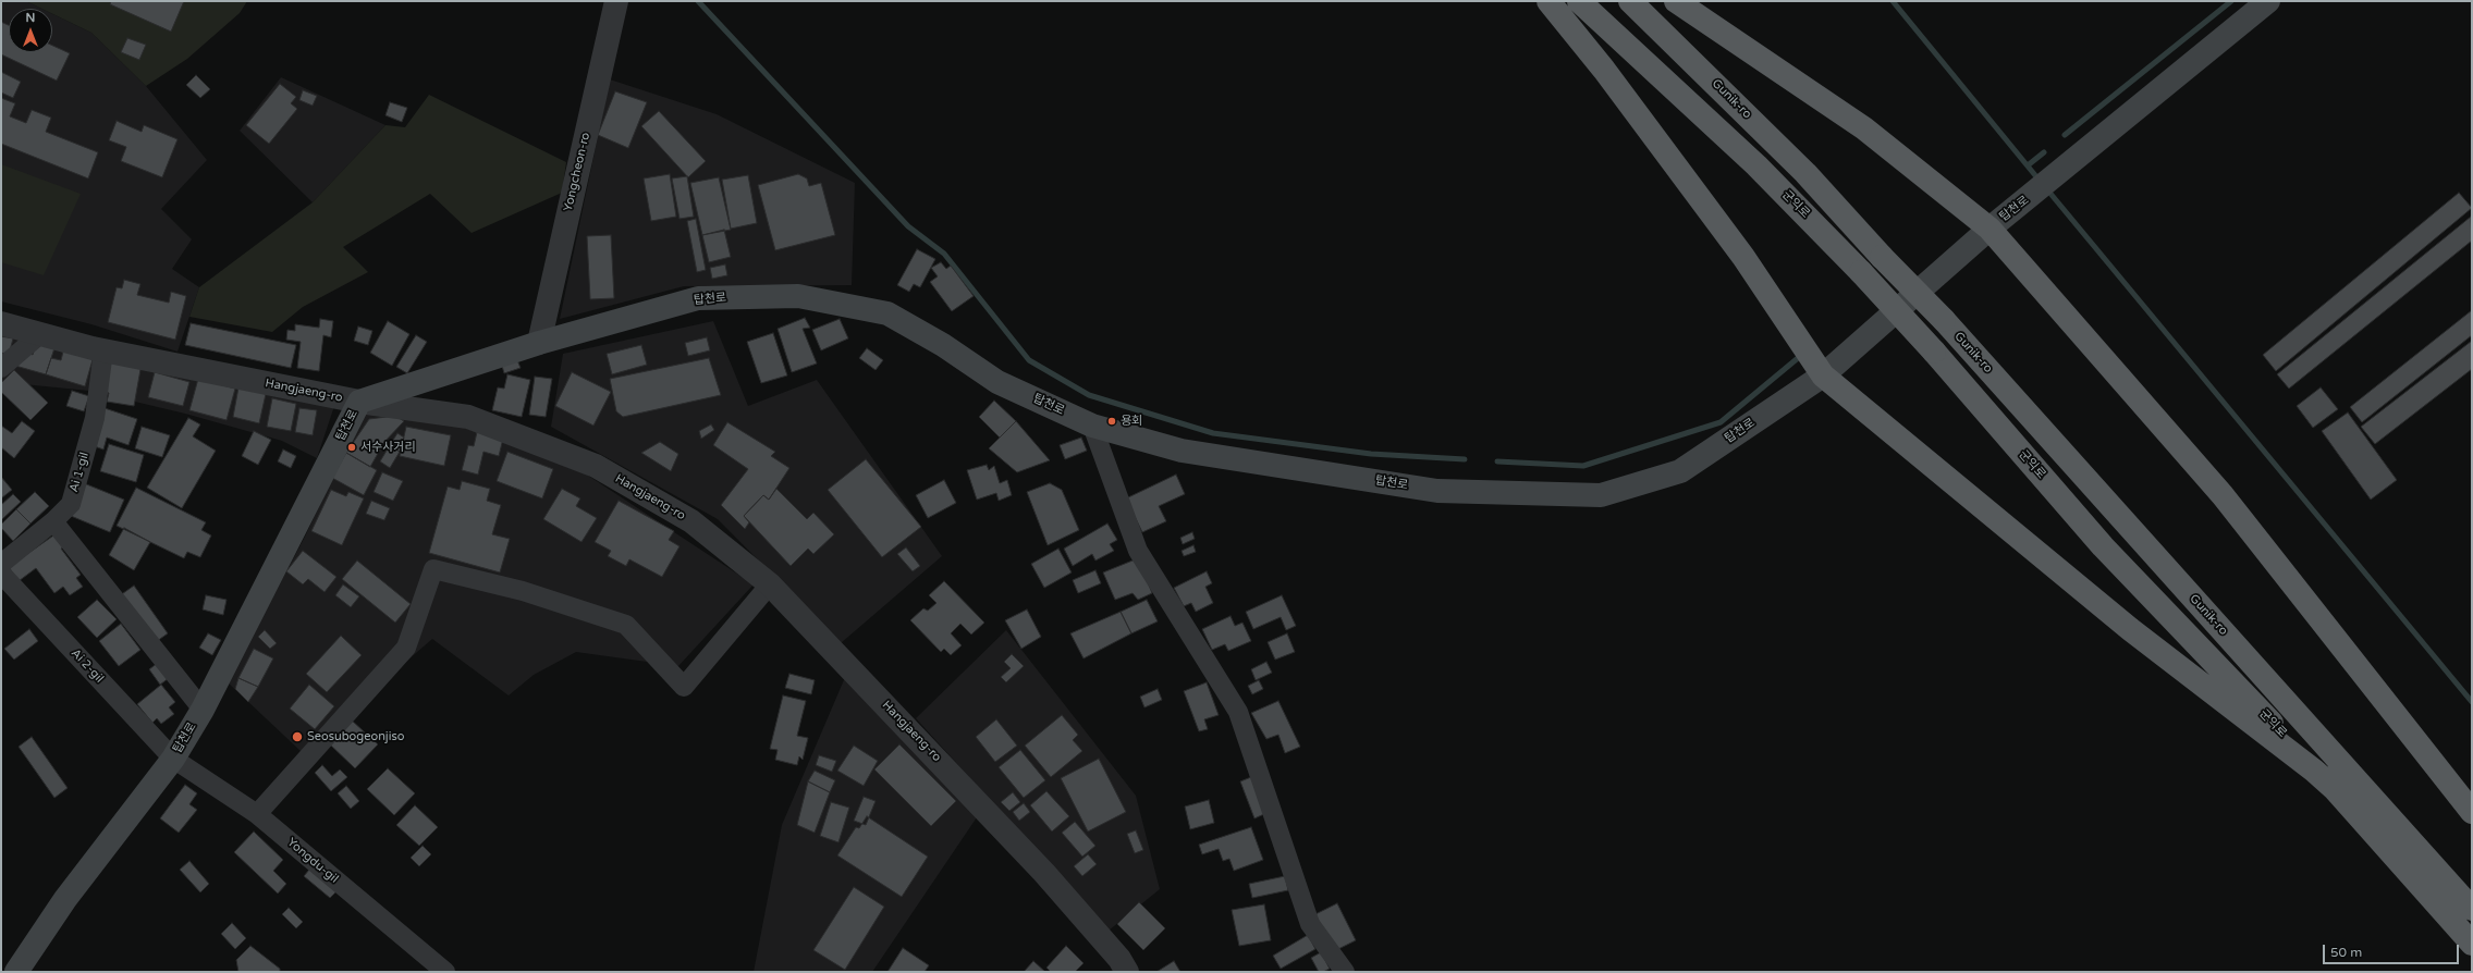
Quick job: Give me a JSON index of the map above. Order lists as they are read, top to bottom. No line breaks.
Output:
{"streets":{"highway":["Gunik-ro","군익로"],"main road":["탑천로"],"street":["Yongcheon-ro","Hangjaeng-ro","Ai 1-gil","Ai 2-gil","Yongdu-gil"]},"crossings":[["Yongcheon-ro","탑천로"],["탑천로","Hangjaeng-ro"],["탑천로","Ai 2-gil"],["탑천로","Yongdu-gil"],["Hangjaeng-ro","Ai 1-gil"],["Ai 2-gil","Yongdu-gil"]],"places":["용회","서수사거리","Seosubogeonjiso"],"scale_bar":"50 m","north":"top"}
